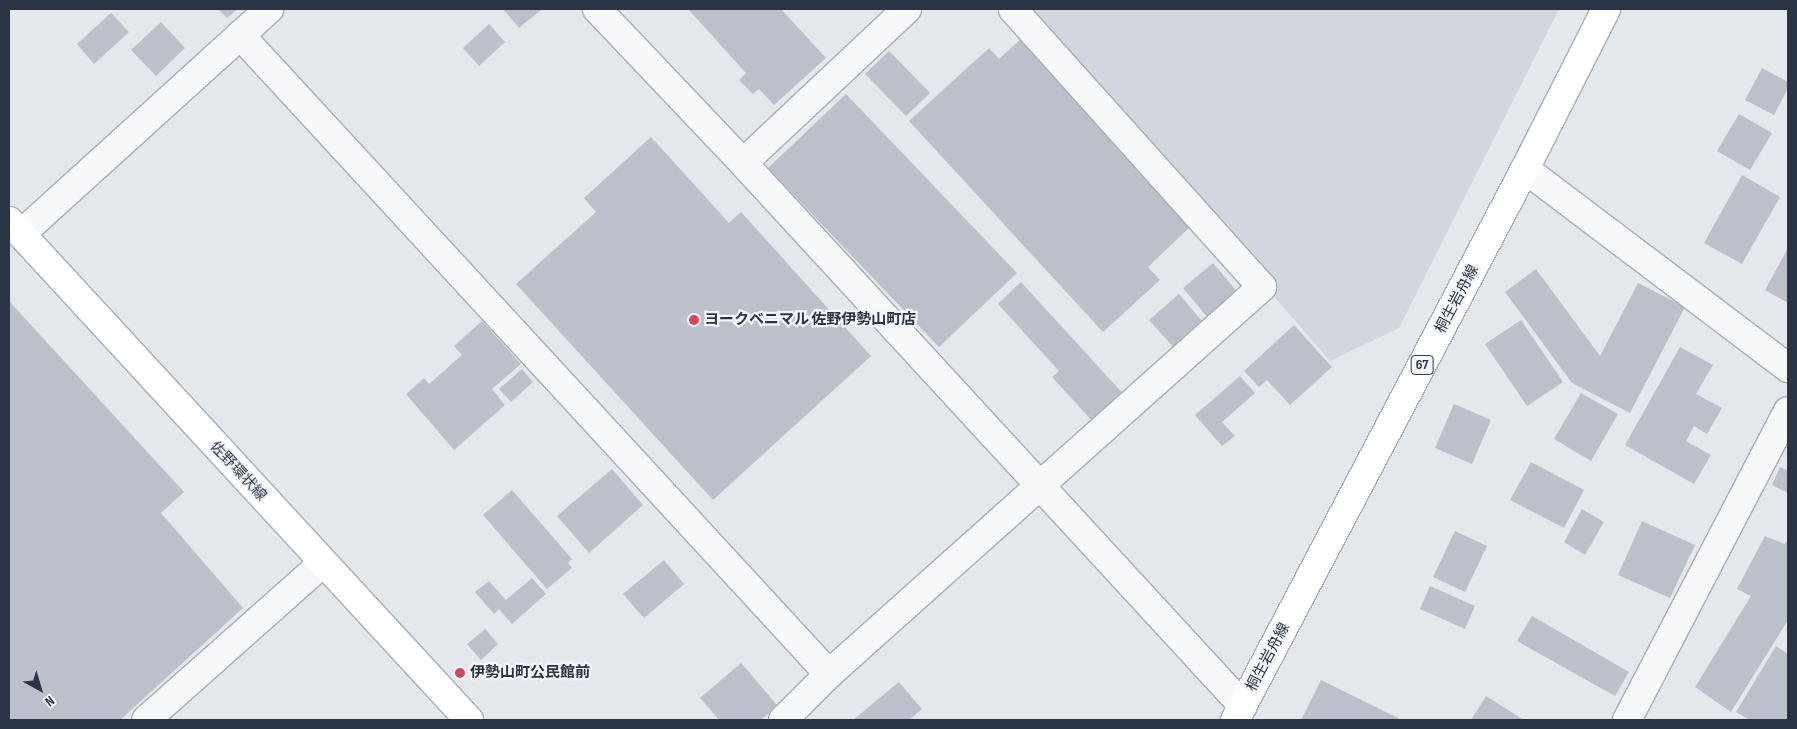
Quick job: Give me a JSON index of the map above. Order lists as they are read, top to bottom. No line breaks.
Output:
{"streets":{"main road":["桐生岩舟線","67","佐野環状線"]},"places":["ヨークベニマル 佐野伊勢山町店","伊勢山町公民館前"],"north":"bottom right"}
